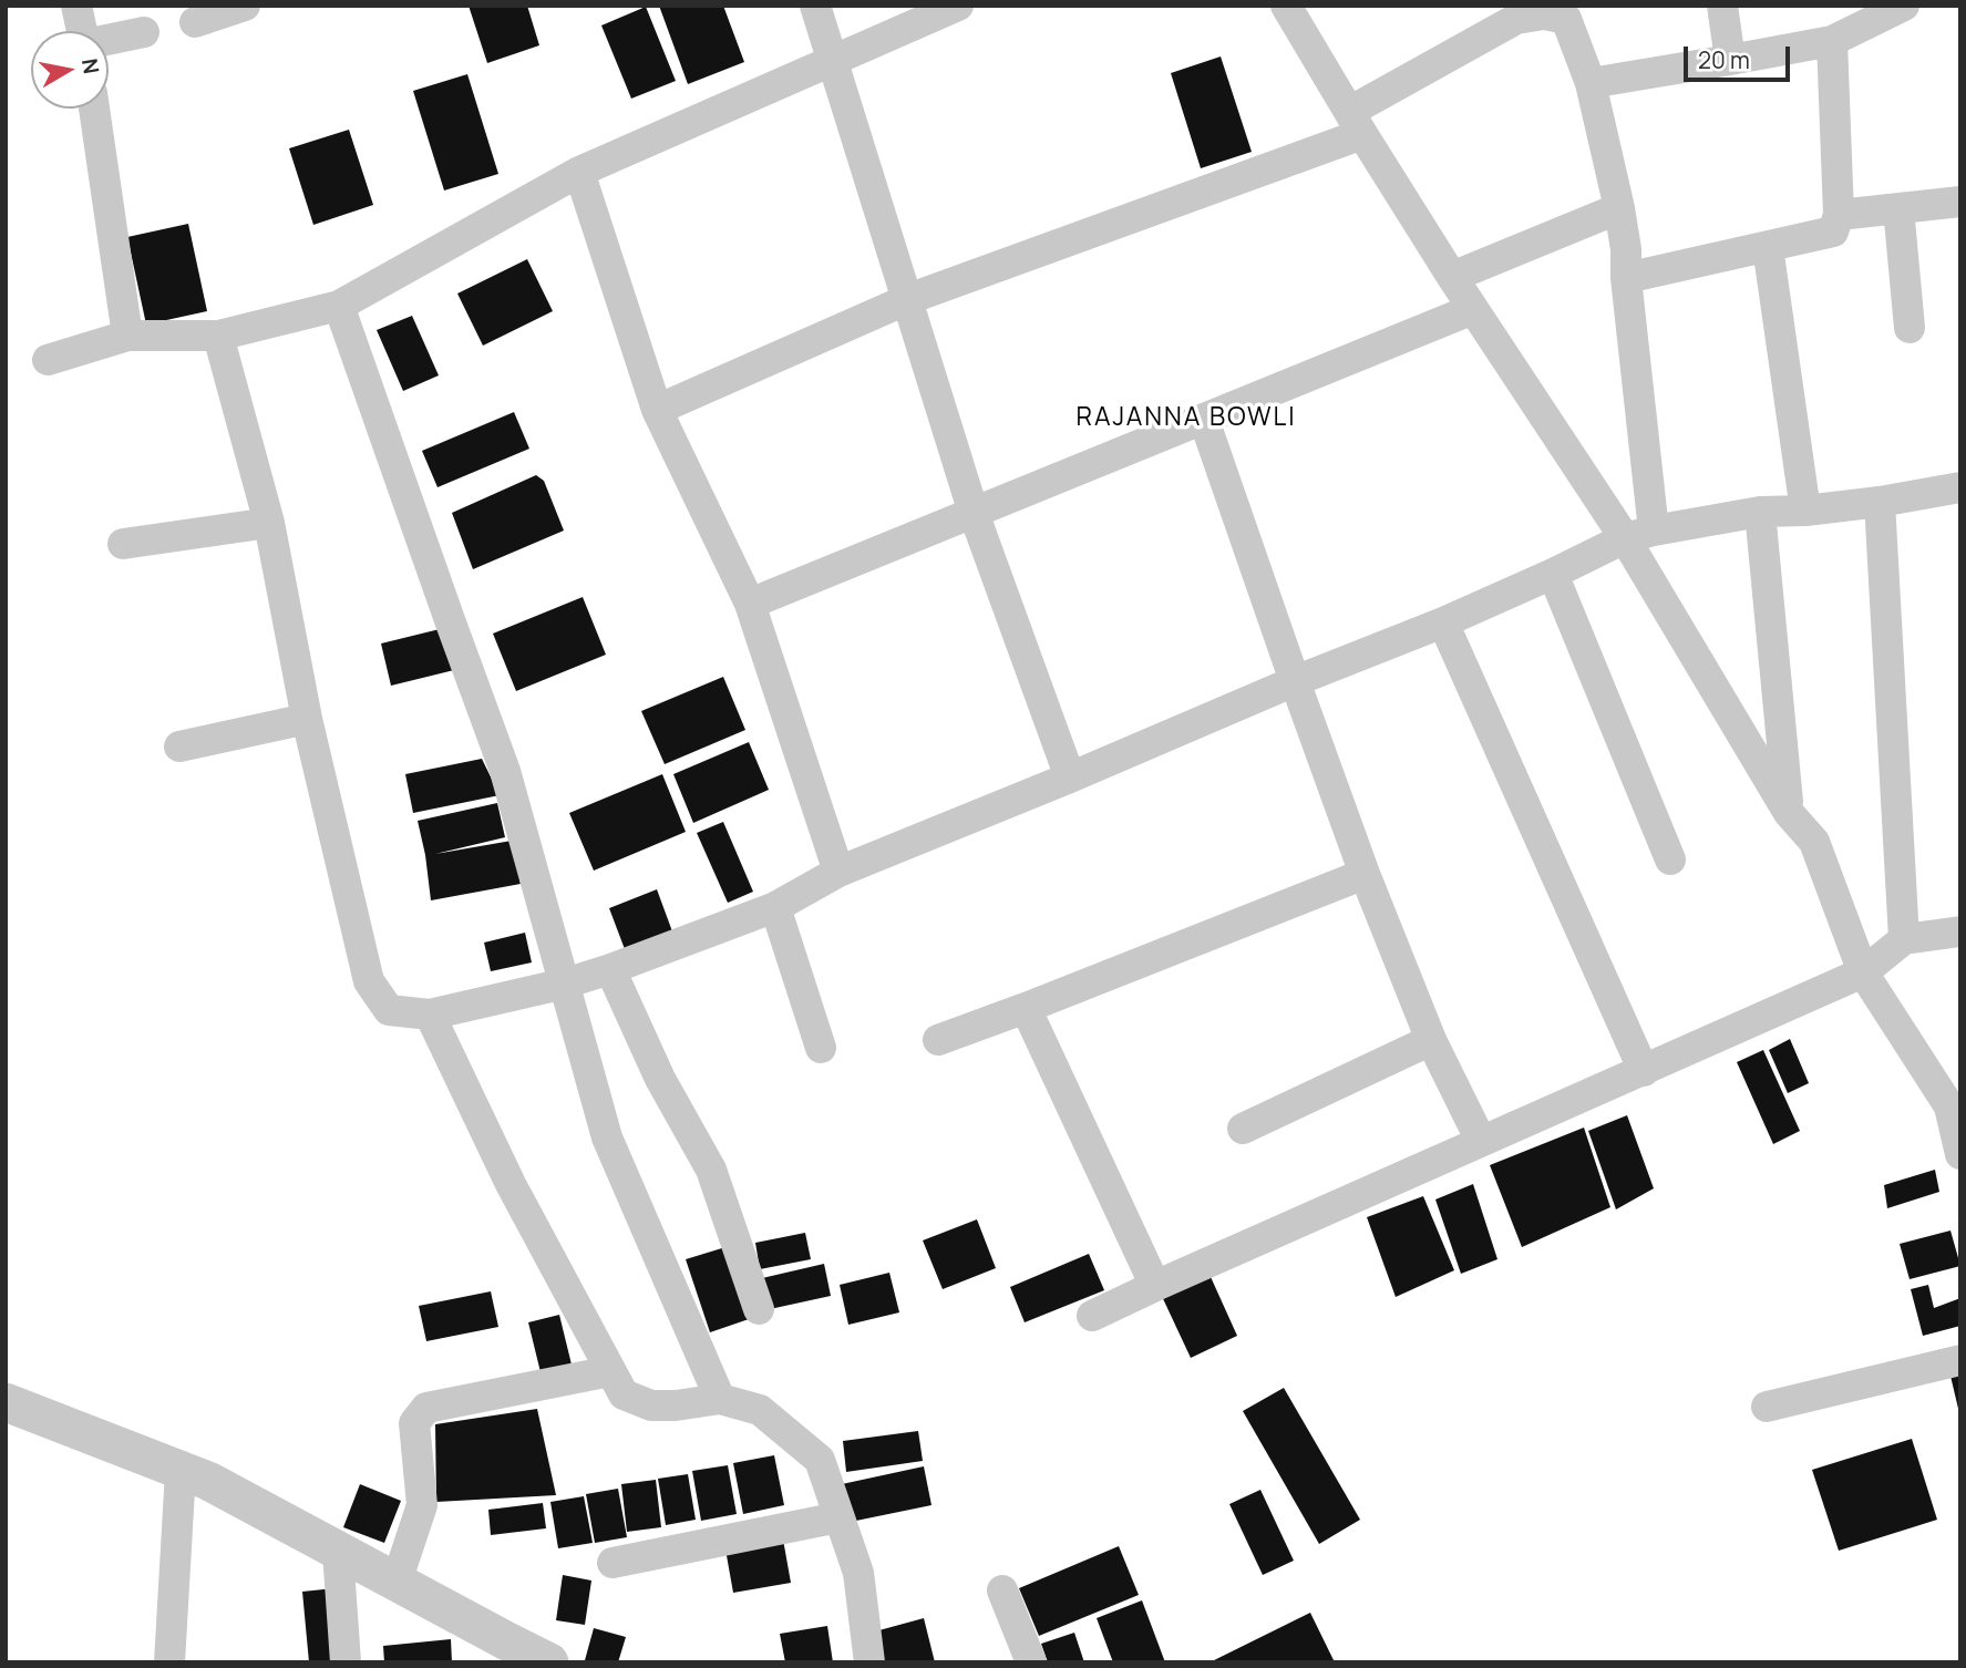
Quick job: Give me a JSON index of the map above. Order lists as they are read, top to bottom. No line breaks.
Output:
{"districts":["RAJANNA BOWLI"],"scale_bar":"20 m","north":"right"}
